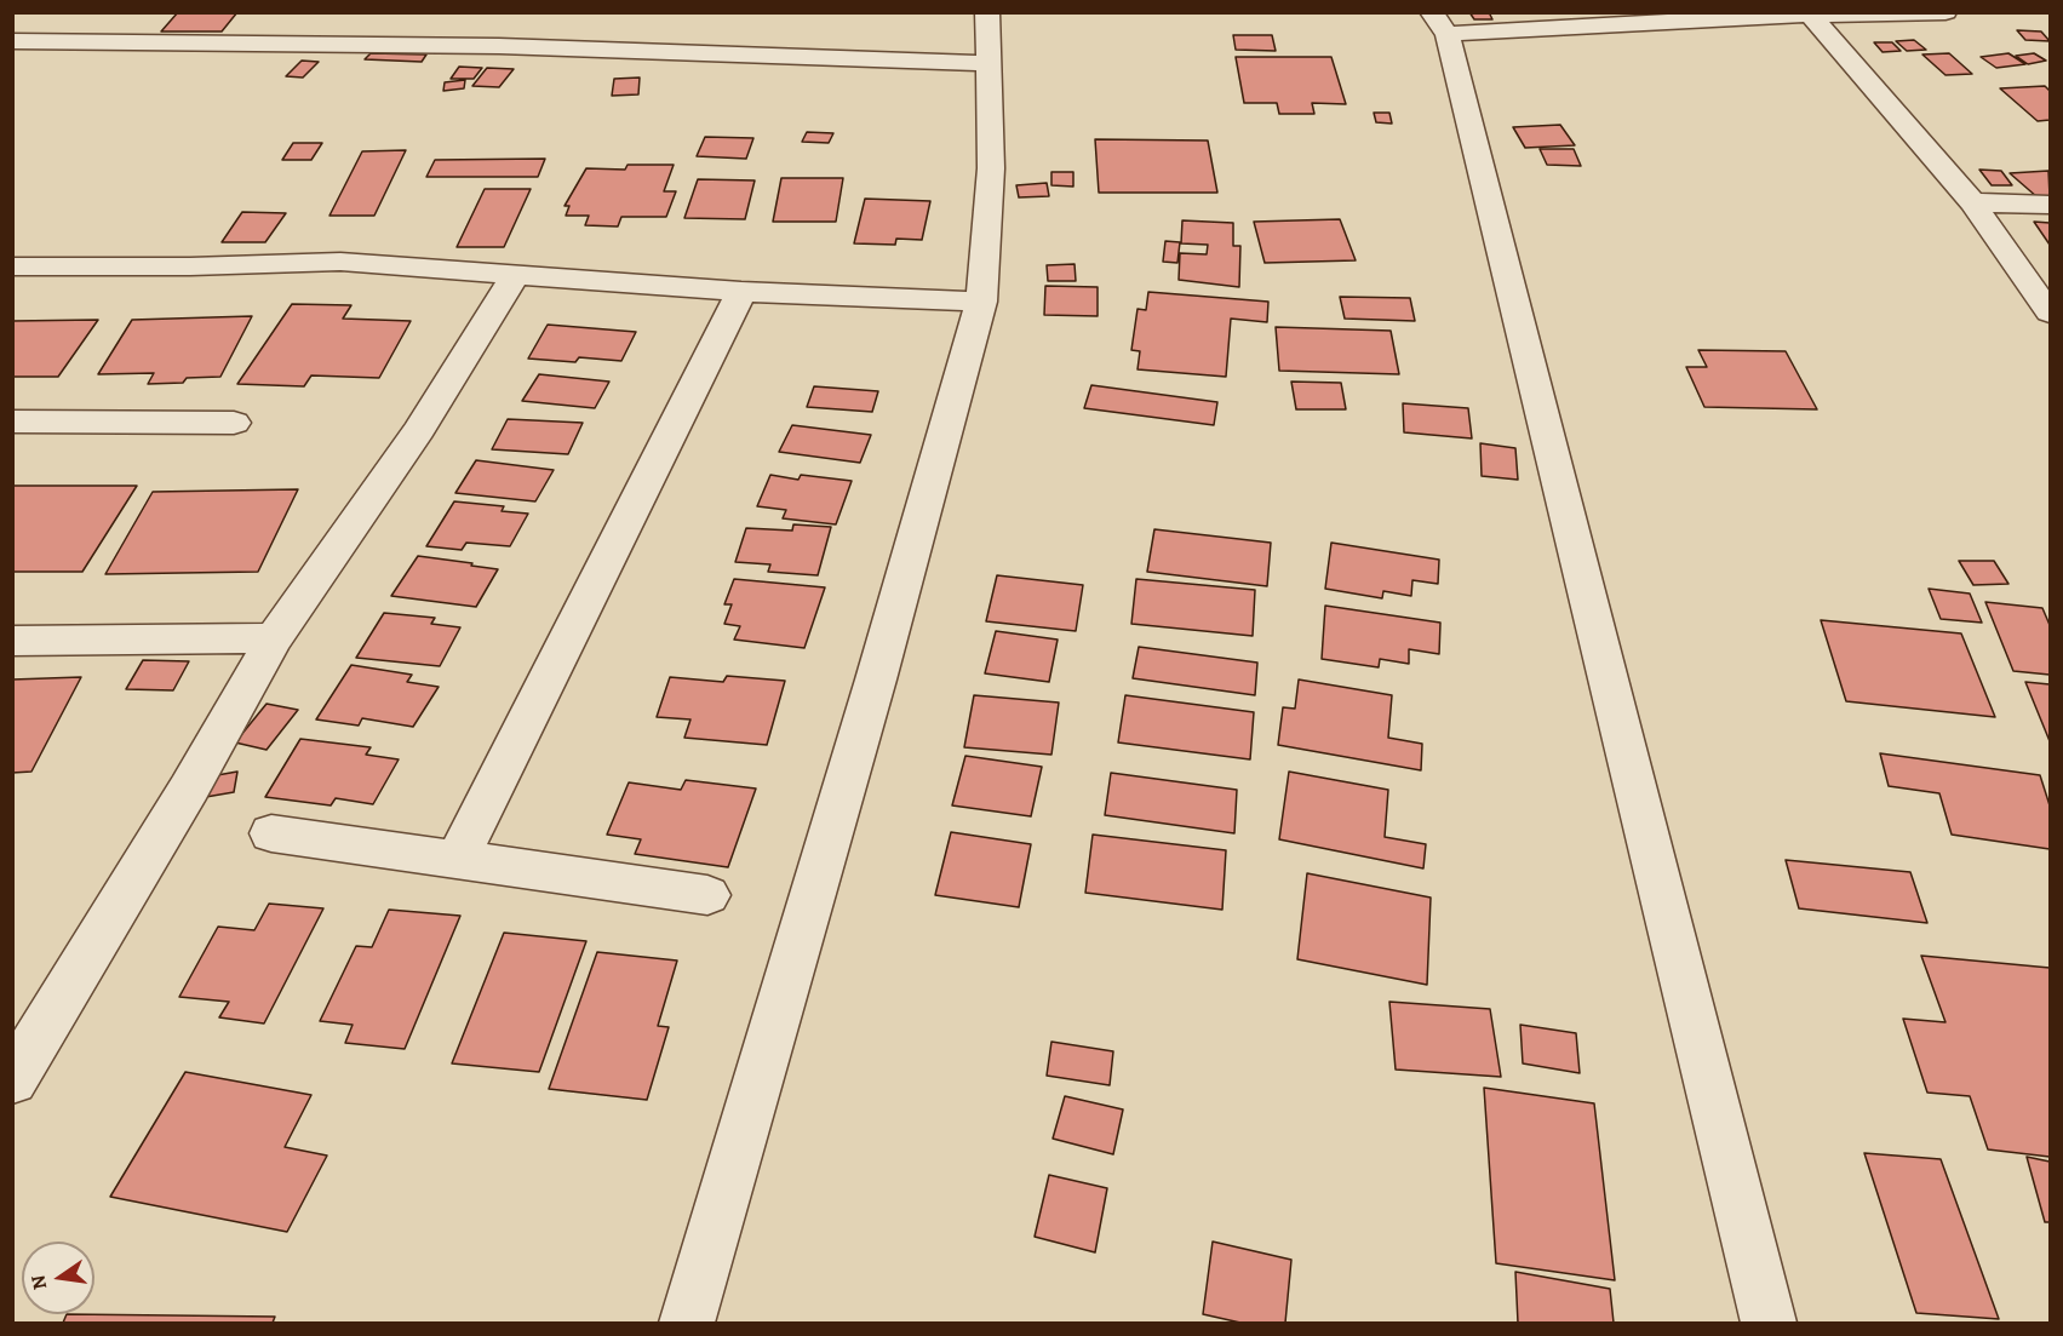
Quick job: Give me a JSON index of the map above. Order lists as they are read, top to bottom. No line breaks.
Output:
{"north":"left"}
